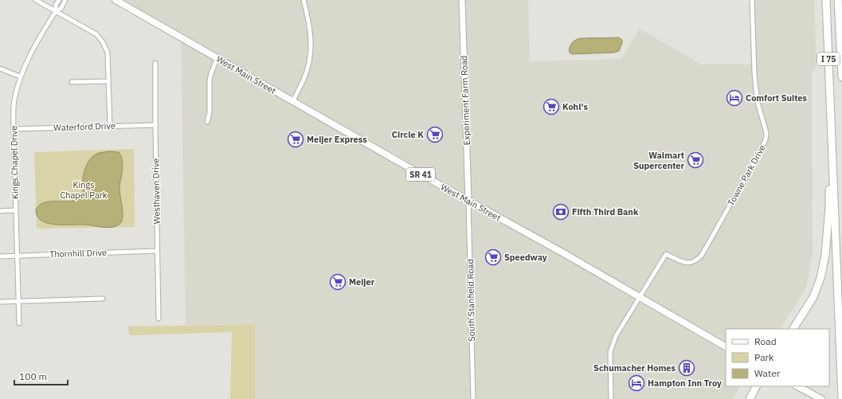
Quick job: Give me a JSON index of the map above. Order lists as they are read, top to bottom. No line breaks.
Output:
{"streets":{"highway":["I 75"],"main road":["West Main Street","SR 41"],"street":["Experiment Farm Road","Waterford Drive","Kings Chapel Drive","Towne Park Drive","Westhaven Drive","Thornhill Drive","South Stanfield Road"]},"crossings":[["West Main Street","Experiment Farm Road"],["West Main Street","Towne Park Drive"],["West Main Street","South Stanfield Road"],["Experiment Farm Road","South Stanfield Road"],["Waterford Drive","Kings Chapel Drive"],["Waterford Drive","Westhaven Drive"],["Kings Chapel Drive","Thornhill Drive"],["Westhaven Drive","Thornhill Drive"]],"parks":["Kings Chapel Park"],"places":{"hotel":["Comfort Suites","Hampton Inn Troy"],"supermarket":["Kohl's","Circle K","Meijer Express","Walmart Supercenter","Speedway","Meijer"],"bank":["Fifth Third Bank"],"building":["Schumacher Homes"]},"legend":["Road","Park","Water"],"scale_bar":"100 m"}
